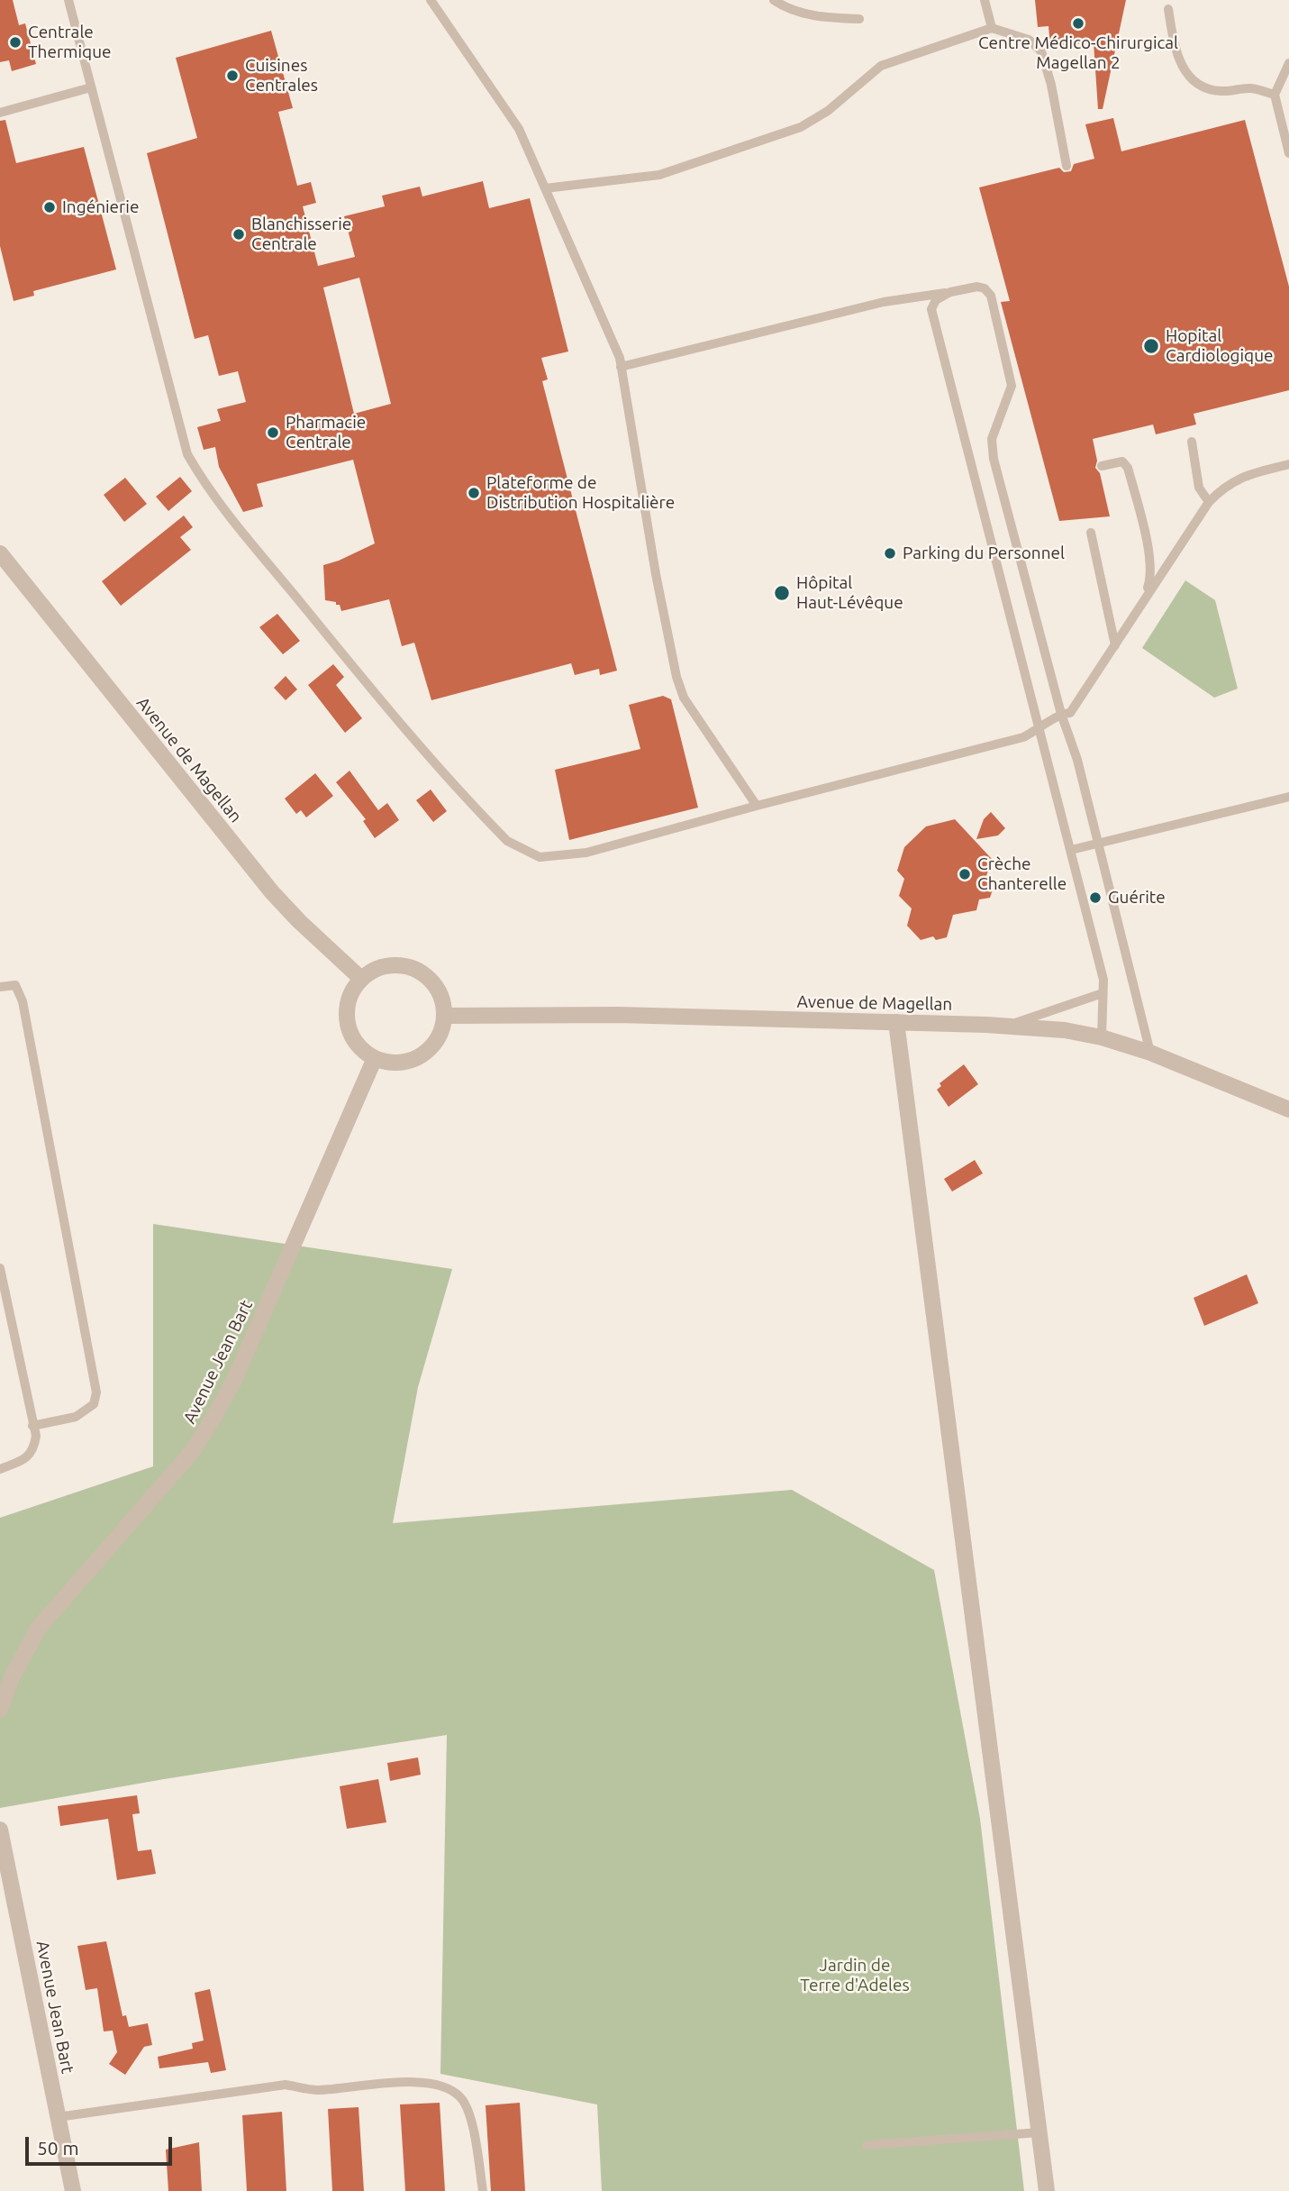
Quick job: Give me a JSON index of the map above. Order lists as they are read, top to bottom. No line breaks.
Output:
{"streets":{"street":["Avenue de Magellan","Avenue Jean Bart"]},"crossings":[["Avenue de Magellan","Avenue Jean Bart"]],"parks":["Jardin de Terre d'Adeles"],"places":["Centre Médico-Chirurgical Magellan 2","Centrale Thermique","Cuisines Centrales","Ingénierie","Blanchisserie Centrale","Hopital Cardiologique","Pharmacie Centrale","Plateforme de Distribution Hospitalière","Parking du Personnel","Hôpital Haut-Lévêque","Crèche Chanterelle","Guérite"],"scale_bar":"50 m"}
